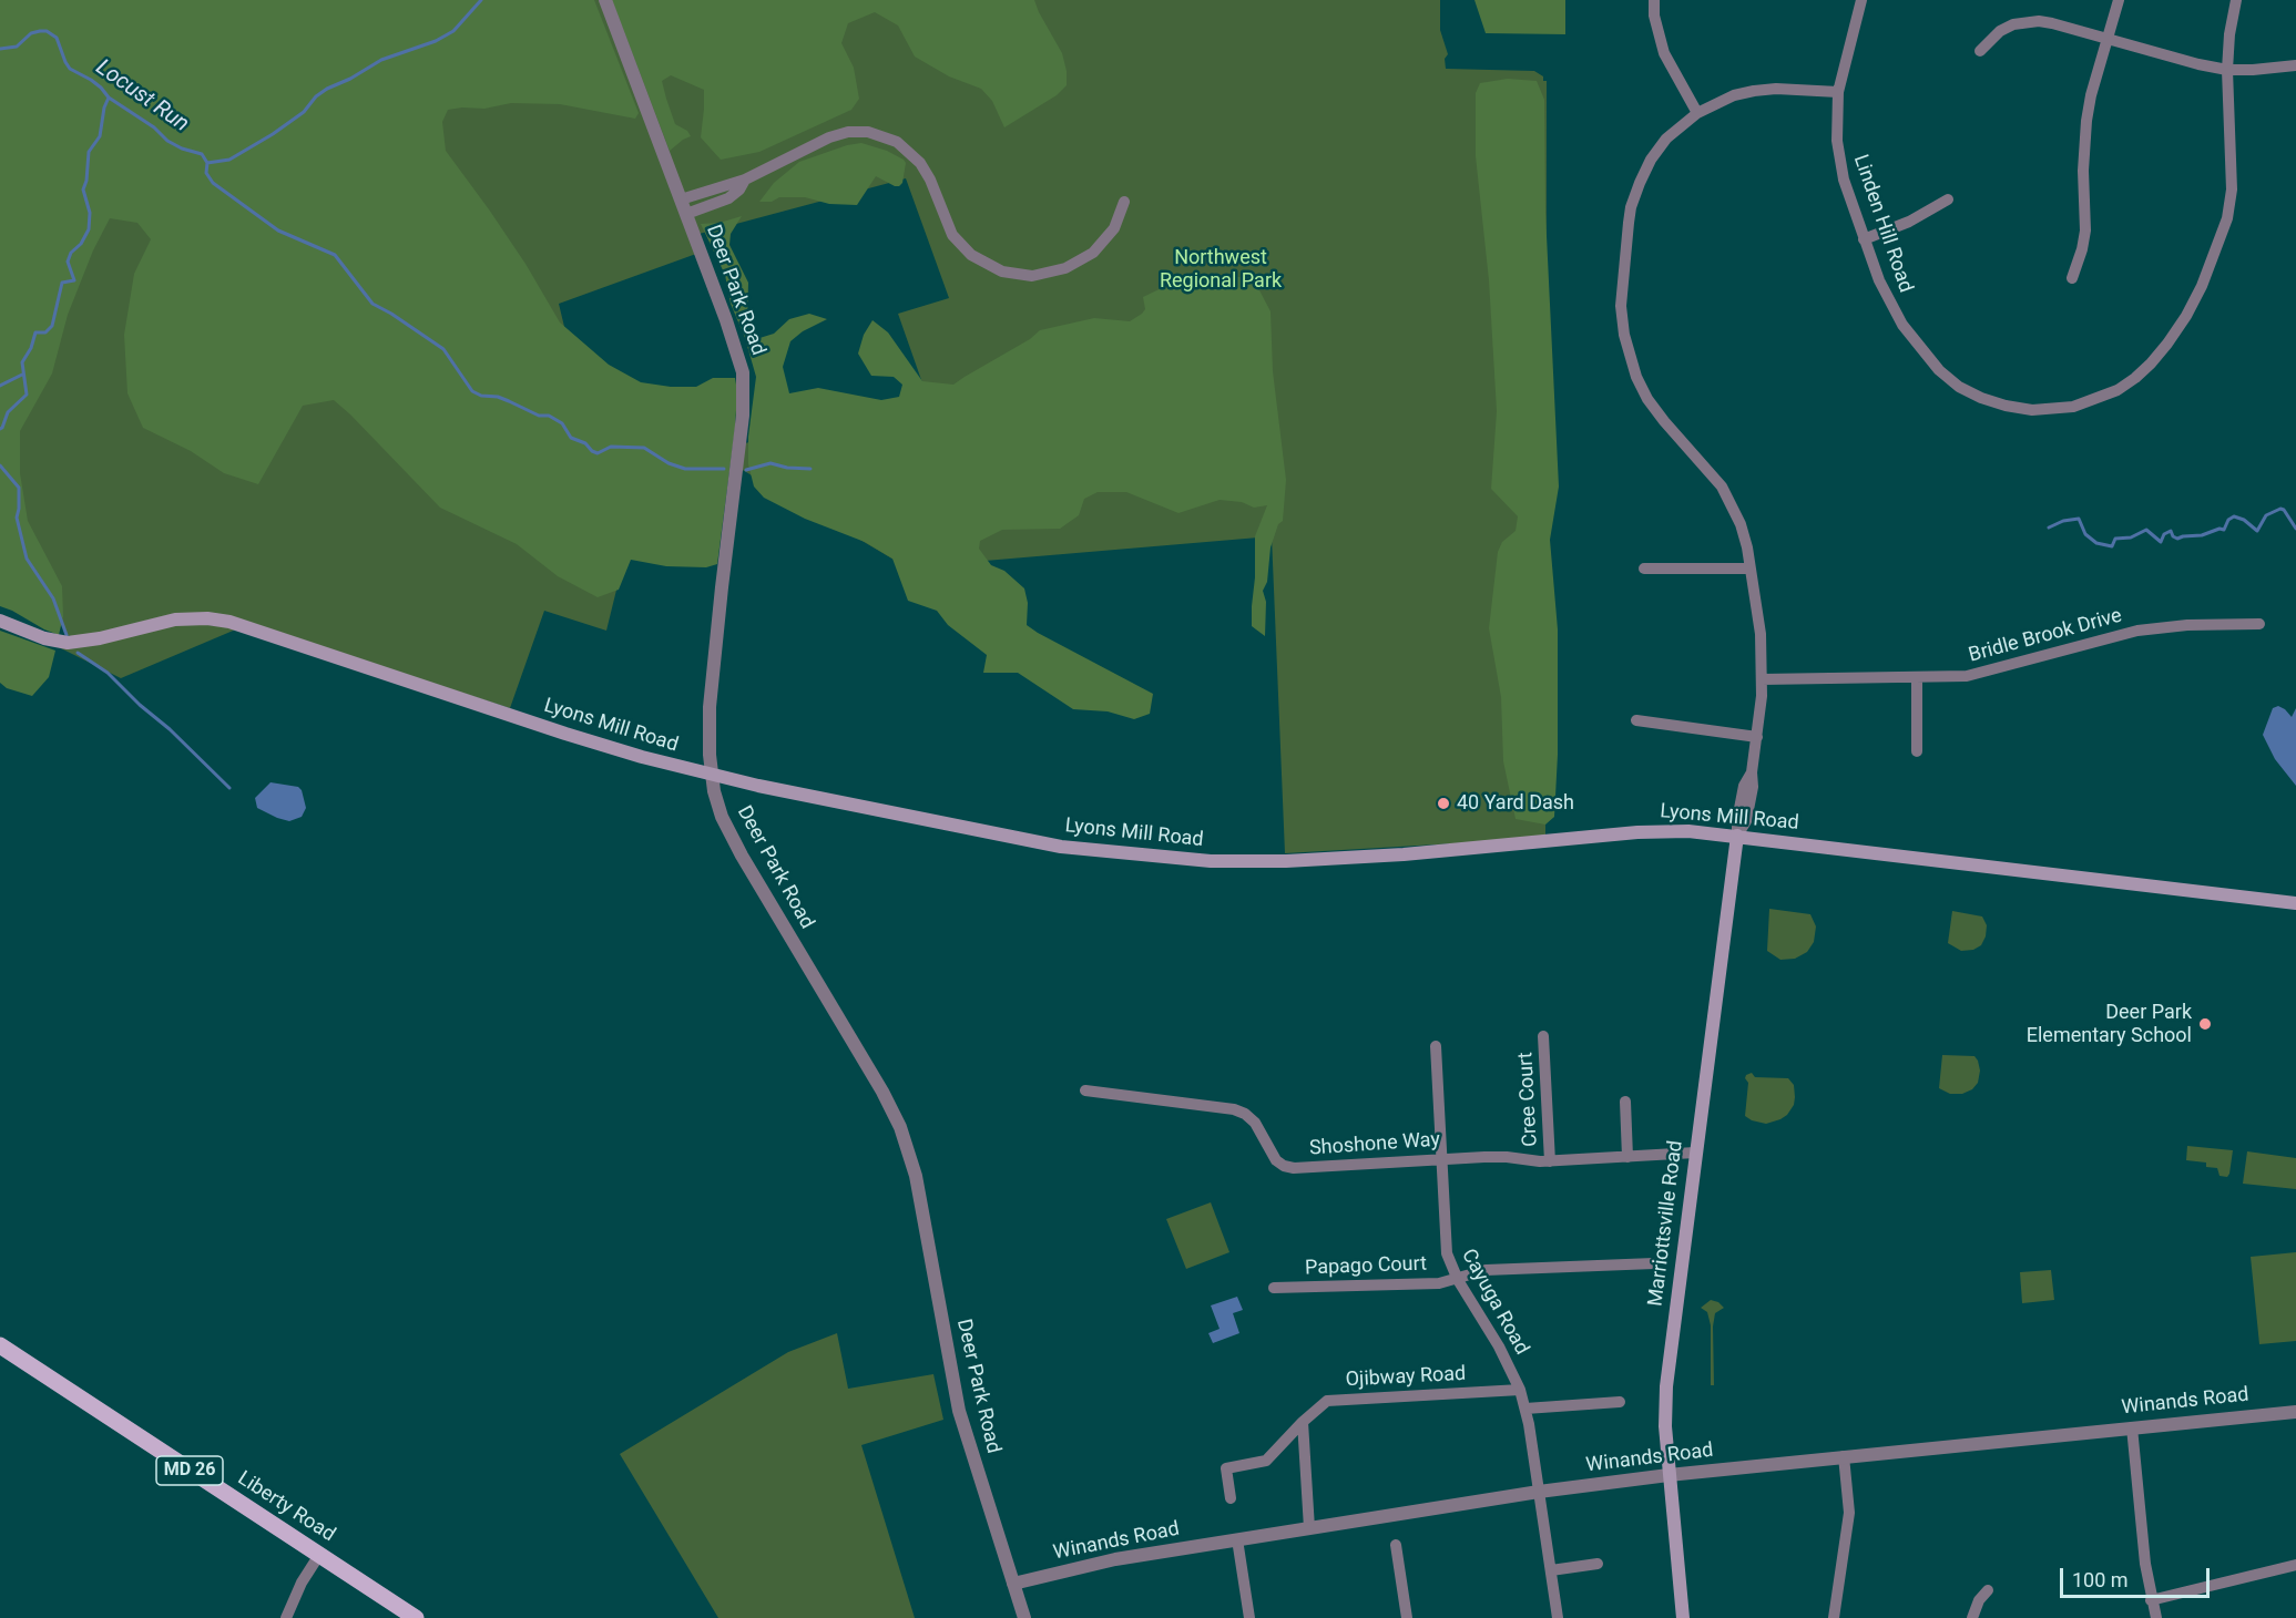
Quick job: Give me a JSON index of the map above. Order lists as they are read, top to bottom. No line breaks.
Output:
{"streets":{"main road":["Lyons Mill Road","Marriottsville Road","MD 26","Liberty Road"],"street":["Linden Hill Road","Deer Park Road","Bridle Brook Drive","Cree Court","Shoshone Way","Papago Court","Cayuga Road","Ojibway Road","Winands Road"]},"crossings":[["Linden Hill Road","Marriottsville Road"],["Deer Park Road","Lyons Mill Road"],["Deer Park Road","Winands Road"],["Bridle Brook Drive","Marriottsville Road"],["Lyons Mill Road","Marriottsville Road"],["Cree Court","Shoshone Way"],["Shoshone Way","Marriottsville Road"],["Shoshone Way","Cayuga Road"],["Marriottsville Road","Winands Road"],["Papago Court","Cayuga Road"],["Cayuga Road","Ojibway Road"],["Cayuga Road","Winands Road"]],"water":["Locust Run"],"parks":["Northwest Regional Park"],"places":["40 Yard Dash","Deer Park Elementary School"],"scale_bar":"100 m"}
